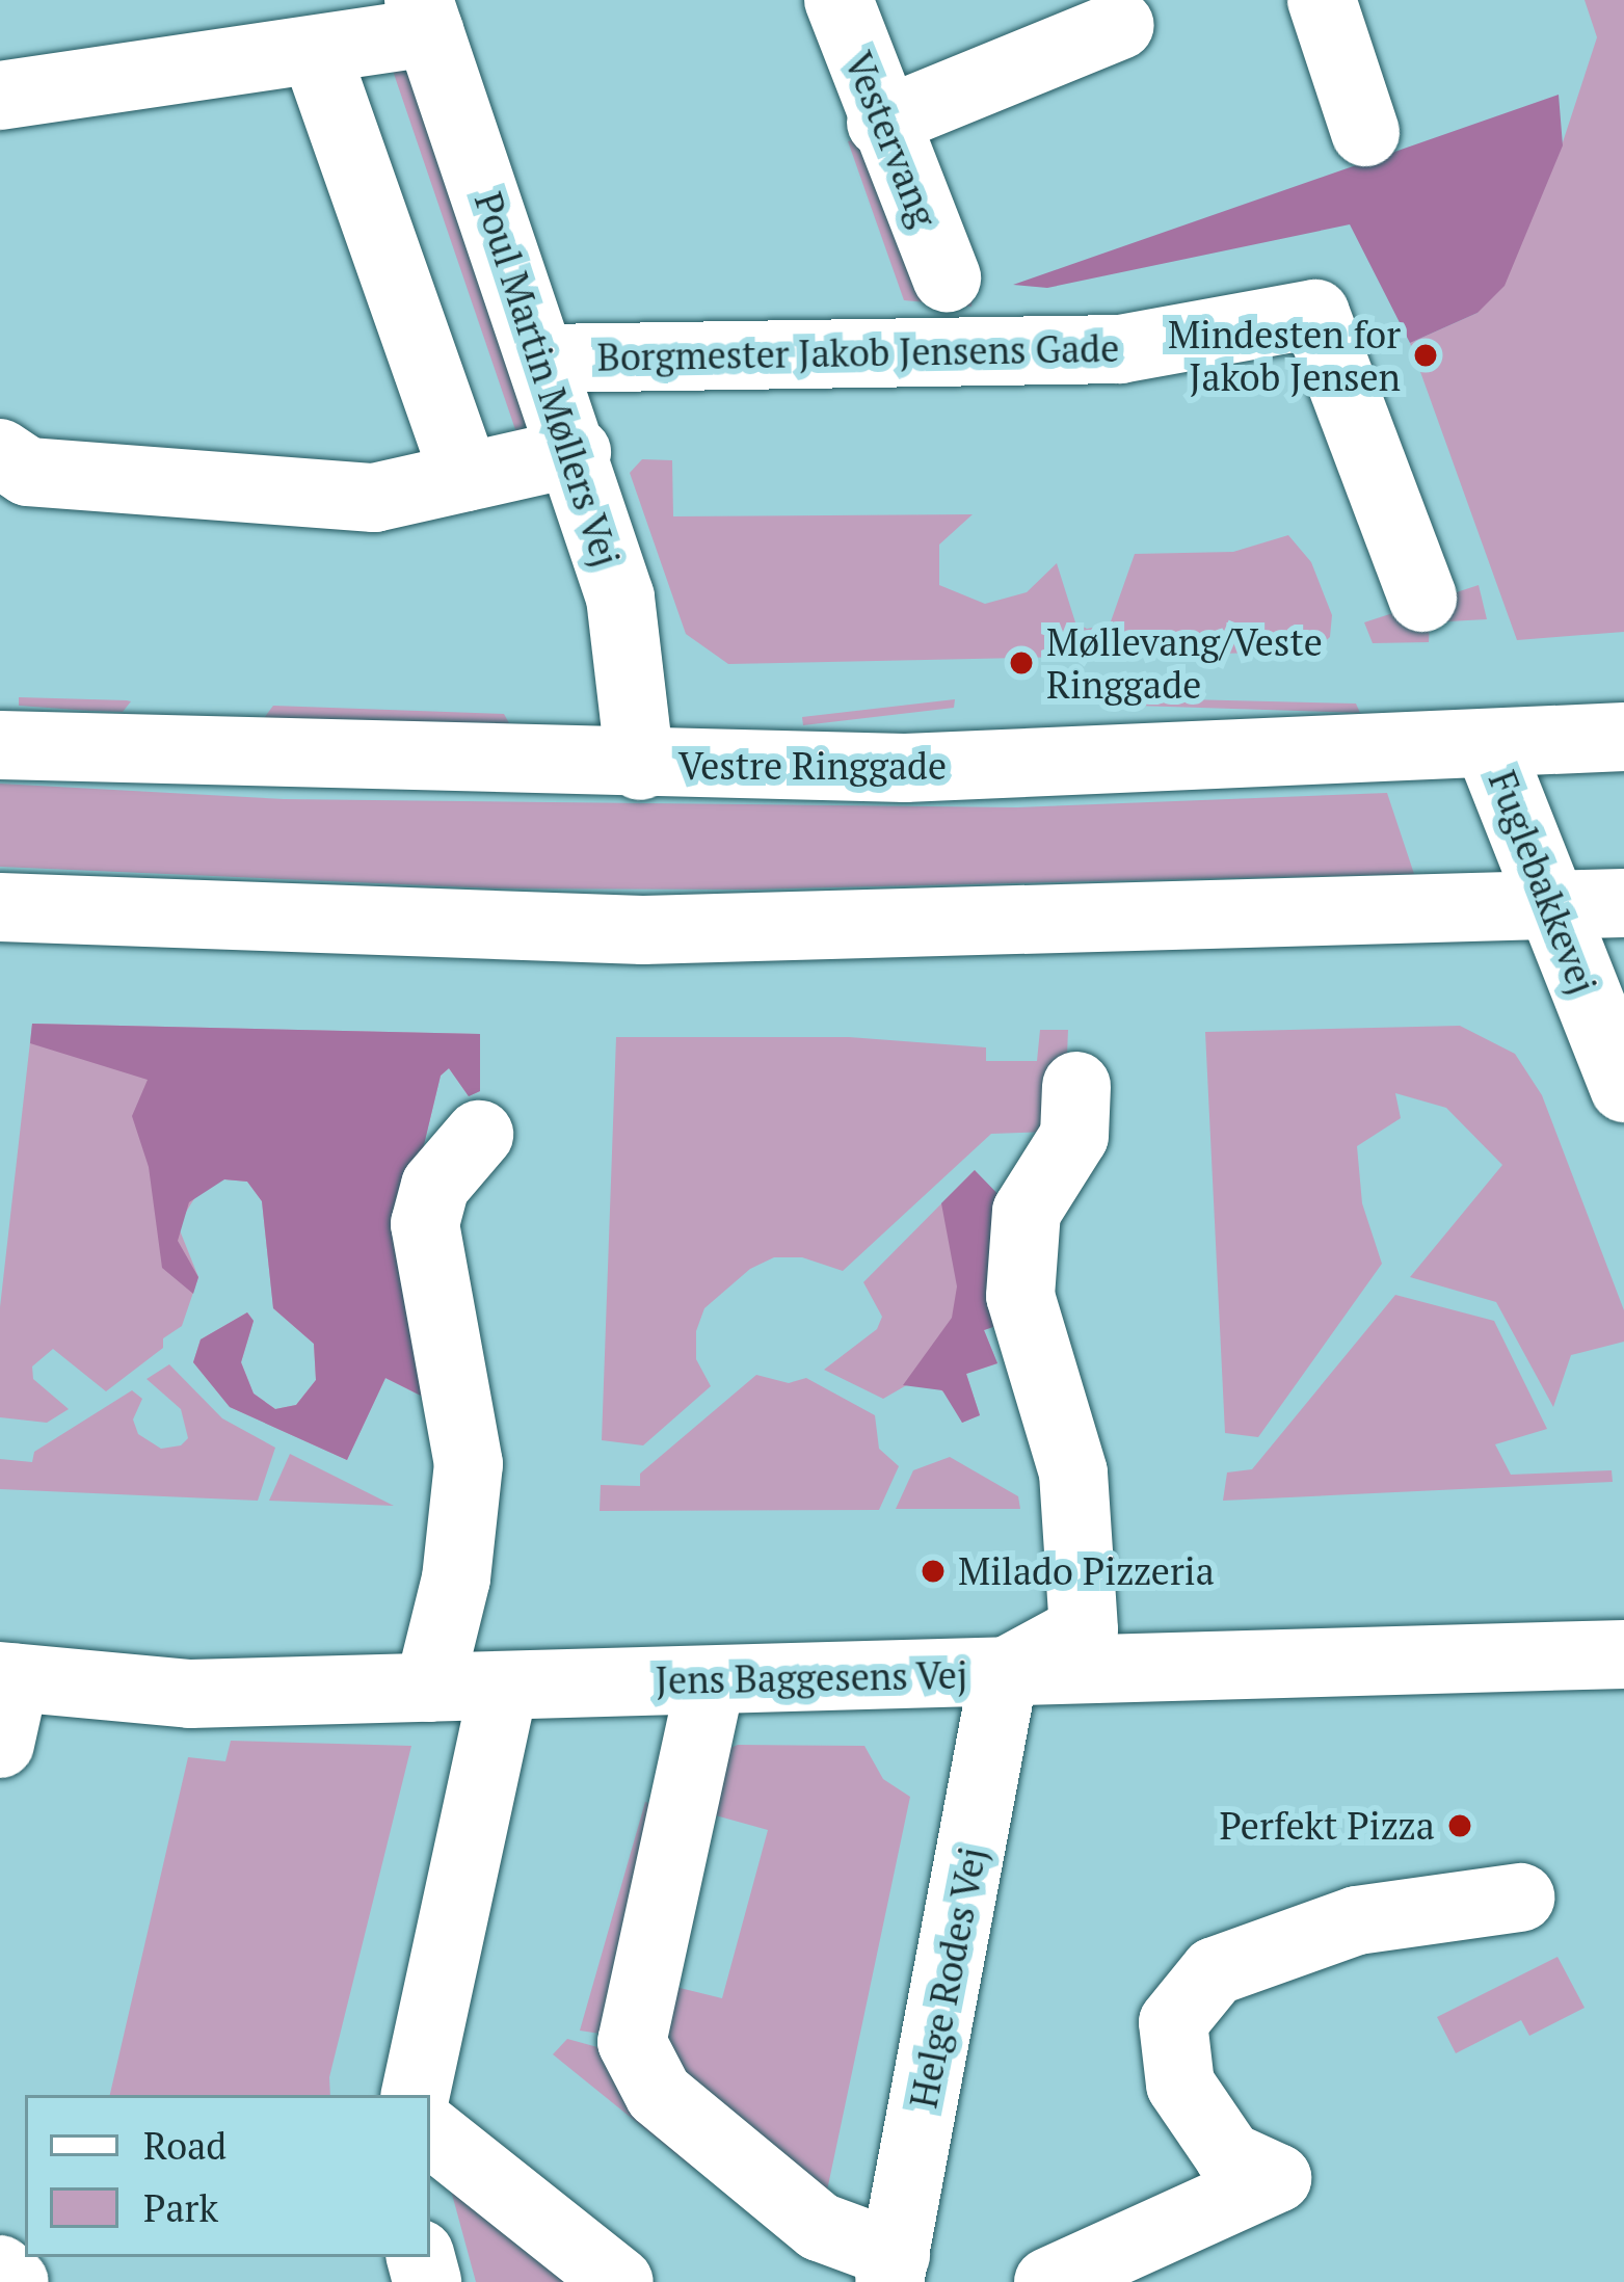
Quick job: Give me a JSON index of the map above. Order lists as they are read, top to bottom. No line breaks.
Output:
{"streets":{"street":["Vestervang","Borgmester Jakob Jensens Gade","Poul Martin Møllers Vej","Vestre Ringgade","Fuglebakkevej","Jens Baggesens Vej","Helge Rodes Vej"]},"crossings":[["Borgmester Jakob Jensens Gade","Poul Martin Møllers Vej"],["Poul Martin Møllers Vej","Vestre Ringgade"],["Vestre Ringgade","Fuglebakkevej"],["Jens Baggesens Vej","Helge Rodes Vej"]],"places":["Mindesten for Jakob Jensen","Møllevang/Veste Ringgade","Milado Pizzeria","Perfekt Pizza"],"legend":["Road","Park"]}
